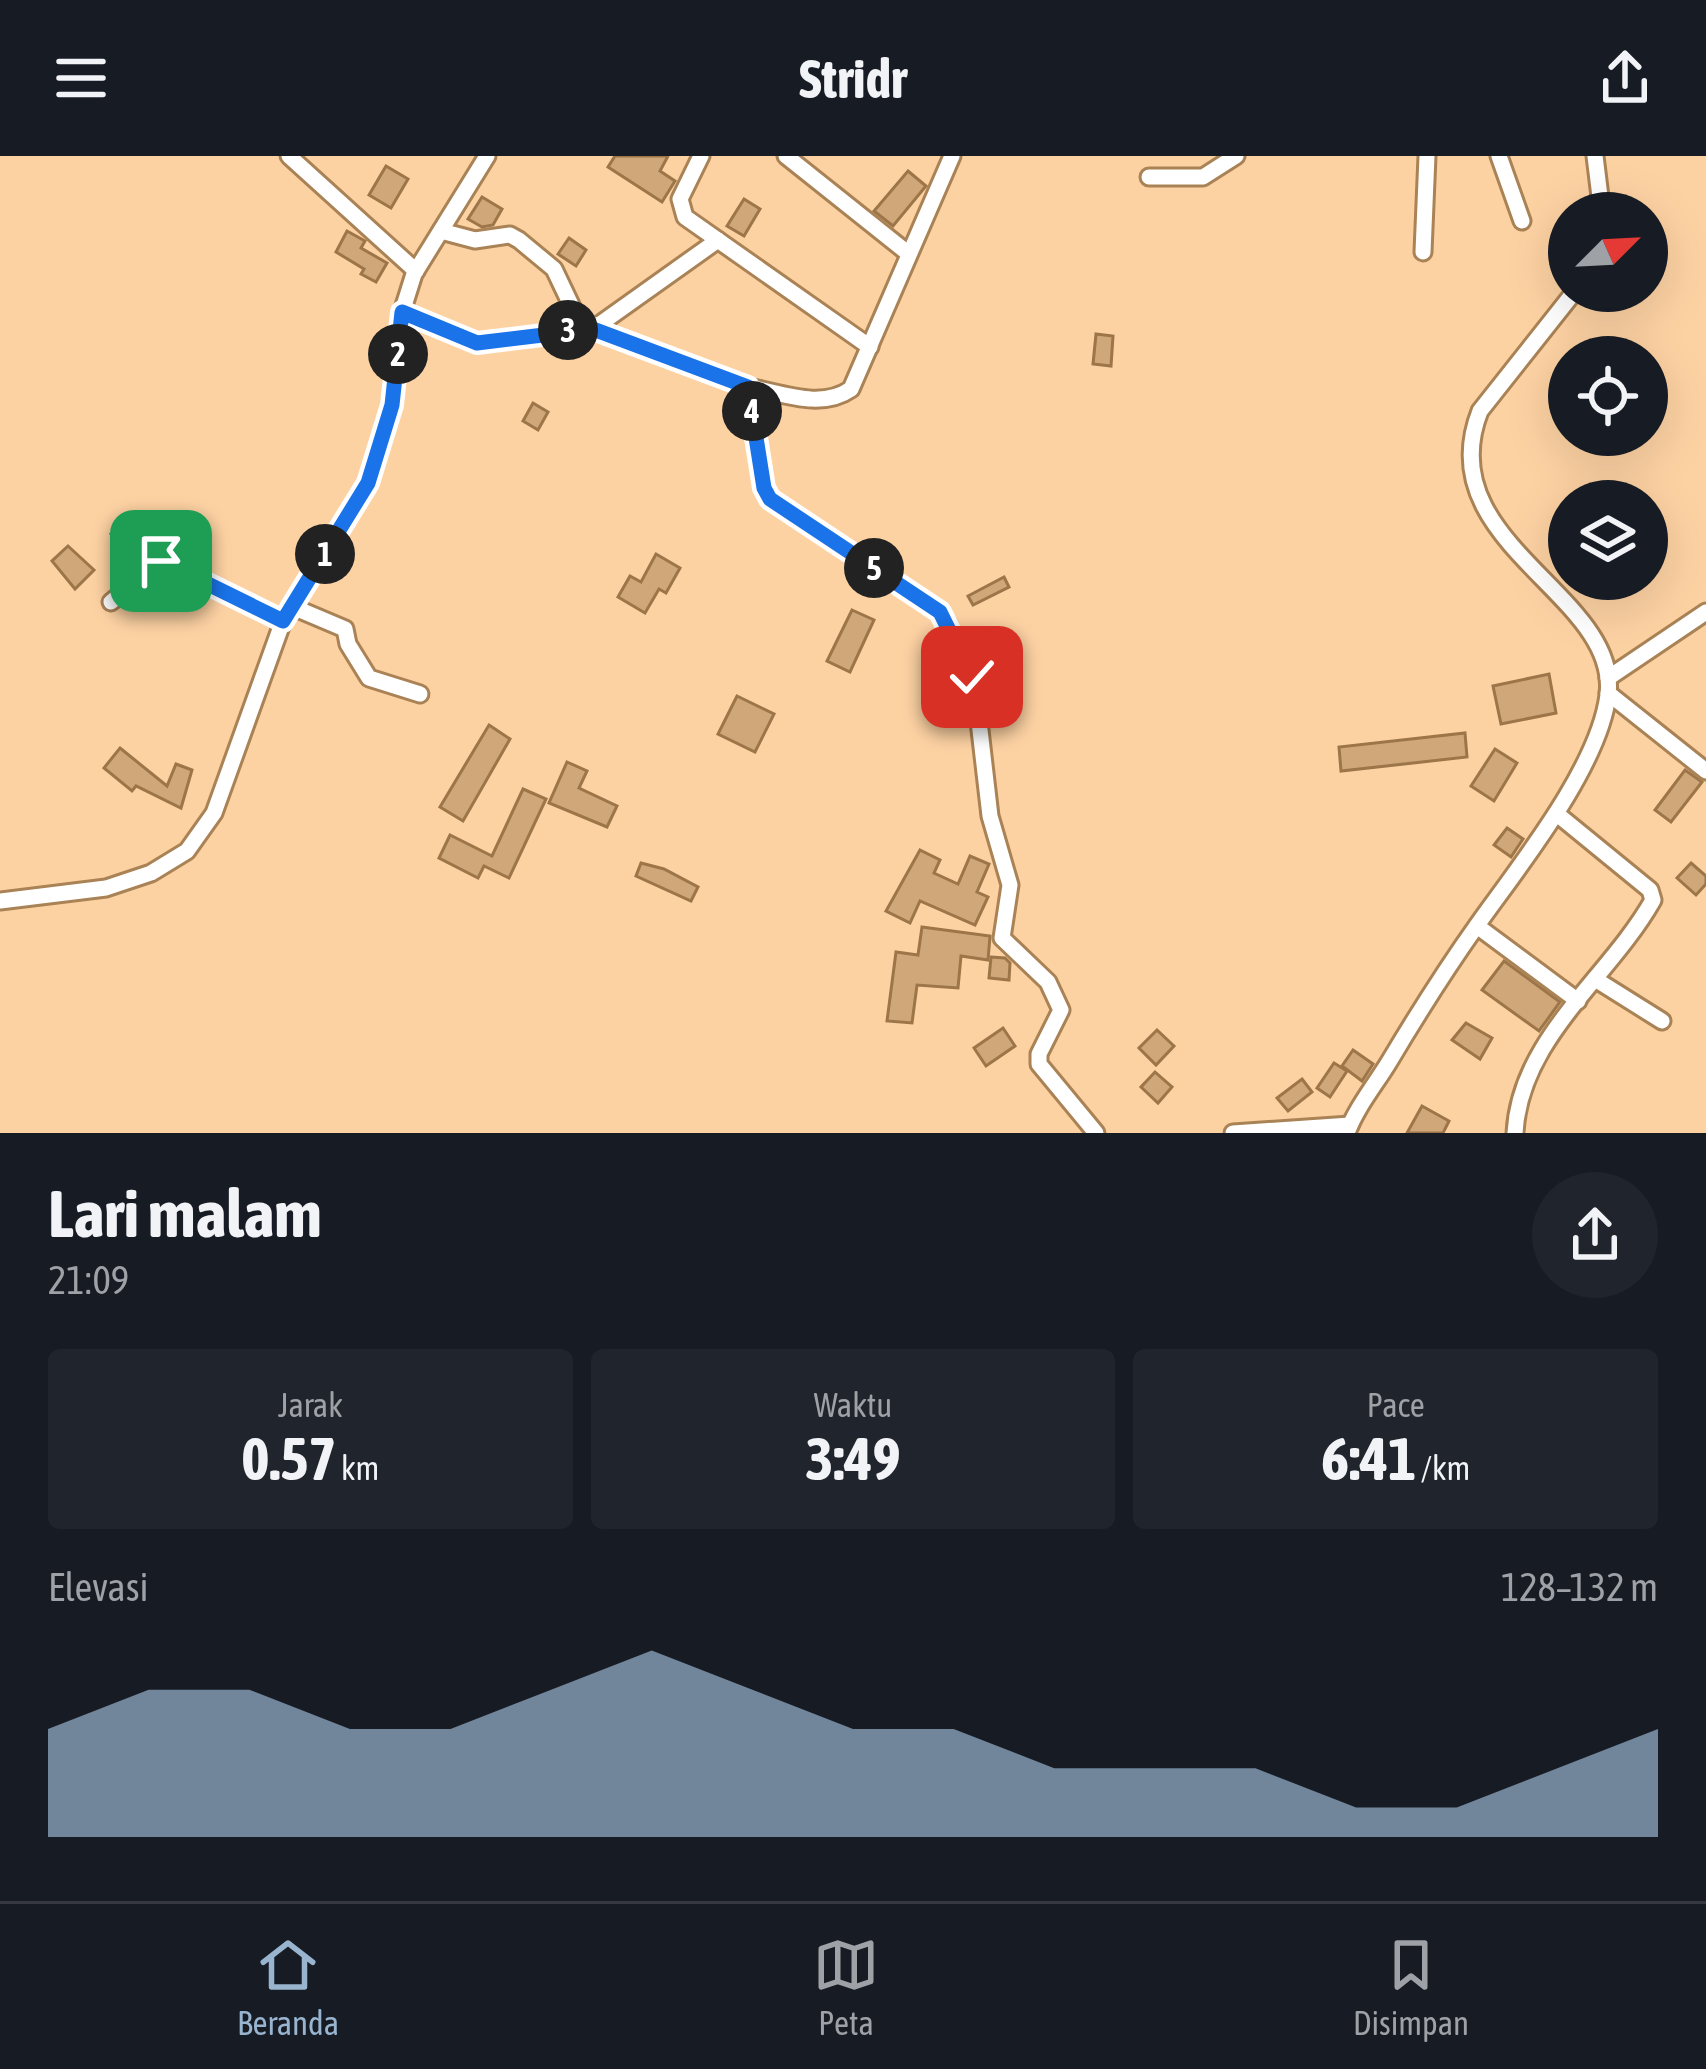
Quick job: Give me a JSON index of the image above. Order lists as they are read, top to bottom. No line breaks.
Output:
{"north":"top right","page":{"header":"Stridr","pins":["3","2","4","1","5"],"heading":["Lari malam","21:09"],"stats":[["Jarak","0.57 km"],["Waktu","3:49"],["Pace","6:41 /km"]],"chart":["Elevasi","128–132 m"],"tabs":["Beranda","Peta","Disimpan"]}}
